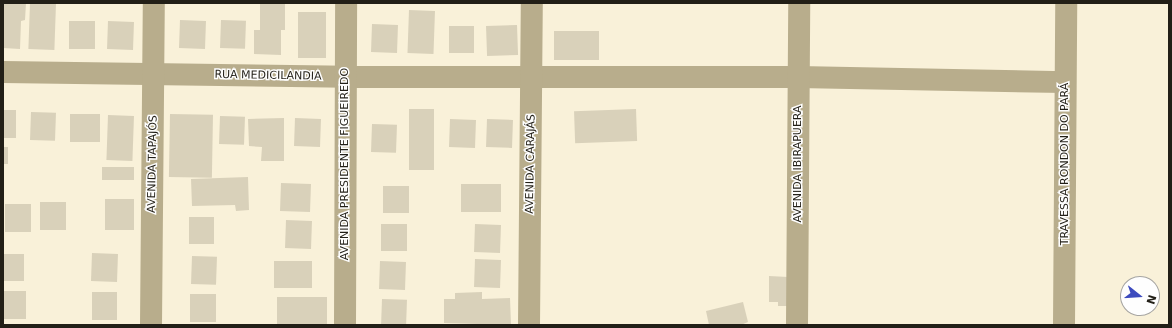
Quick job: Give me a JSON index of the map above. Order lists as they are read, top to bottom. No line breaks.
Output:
{"streets":{"street":["RUA MEDICILANDIA","AVENIDA TAPAJÓS","AVENIDA PRESIDENTE FIGUEIREDO","AVENIDA CARAJÁS","AVENIDA IBIRAPUERA","TRAVESSA RONDON DO PARÁ"]},"crossings":[["RUA MEDICILANDIA","AVENIDA TAPAJÓS"],["RUA MEDICILANDIA","AVENIDA PRESIDENTE FIGUEIREDO"],["RUA MEDICILANDIA","AVENIDA CARAJÁS"],["RUA MEDICILANDIA","AVENIDA IBIRAPUERA"],["RUA MEDICILANDIA","TRAVESSA RONDON DO PARÁ"]],"north":"right"}
